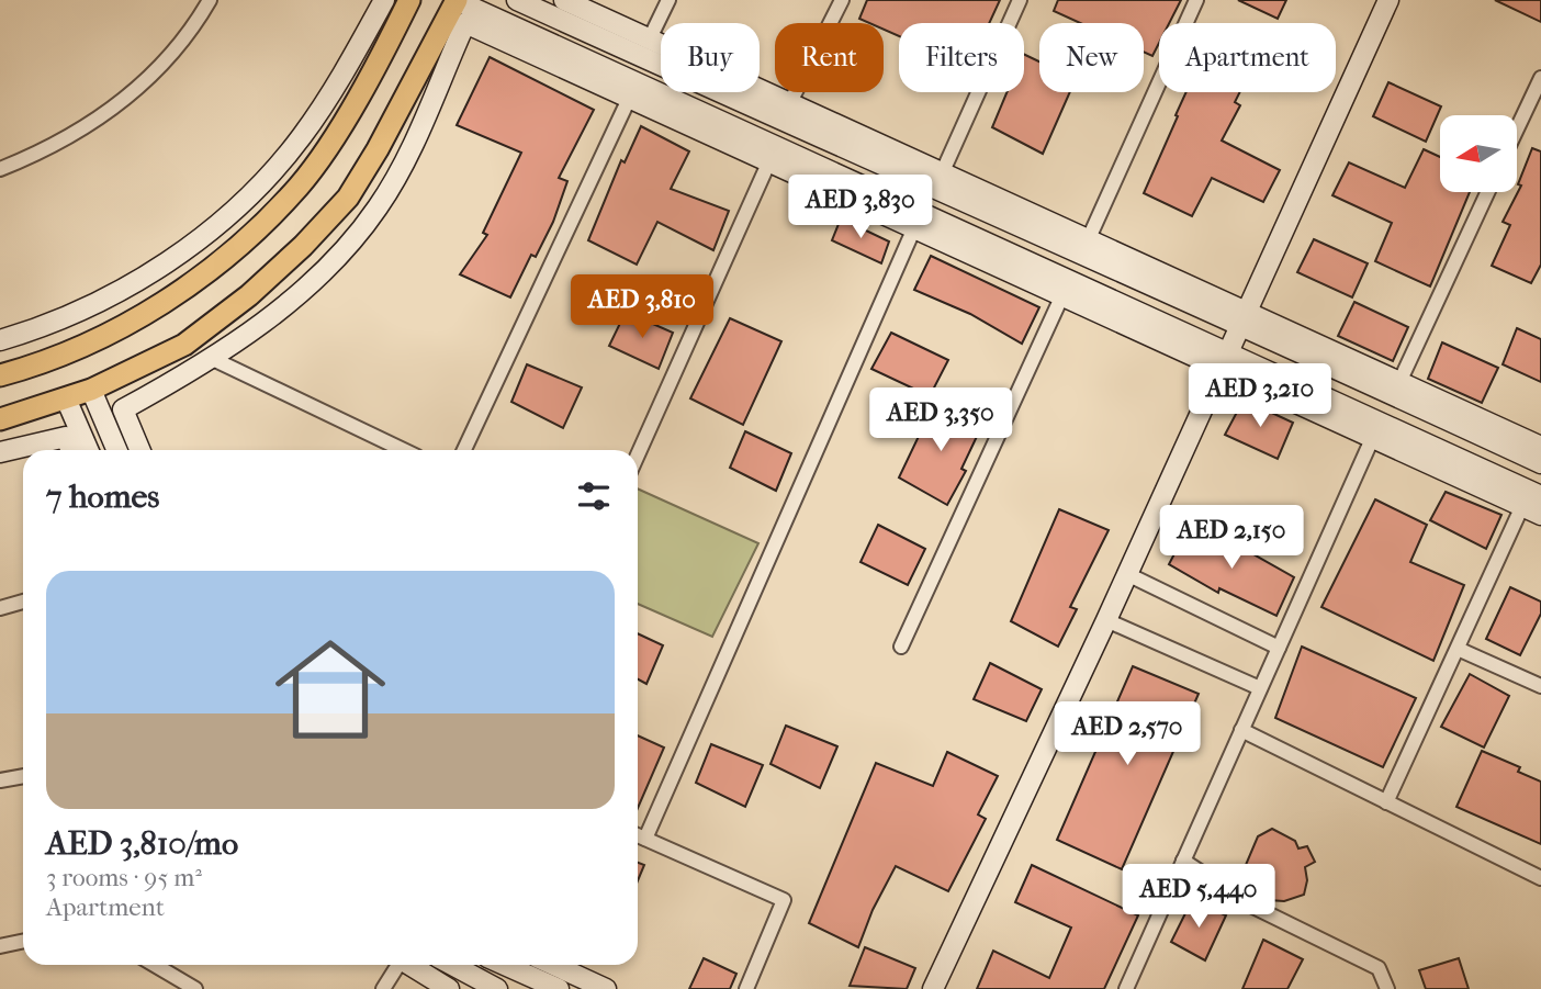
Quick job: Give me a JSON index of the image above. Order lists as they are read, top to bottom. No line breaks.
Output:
{"north":"left","page":{"chip":["Buy","Rent","Filters","New","Apartment"],"price":["AED 3,830","AED 3,810","AED 3,210","AED 3,350","AED 2,150","AED 2,570","AED 5,440"],"heading":"7 homes","list":[{"name":"AED 3,810/mo","note":"3 rooms · 95 m² · Apartment"}]}}
